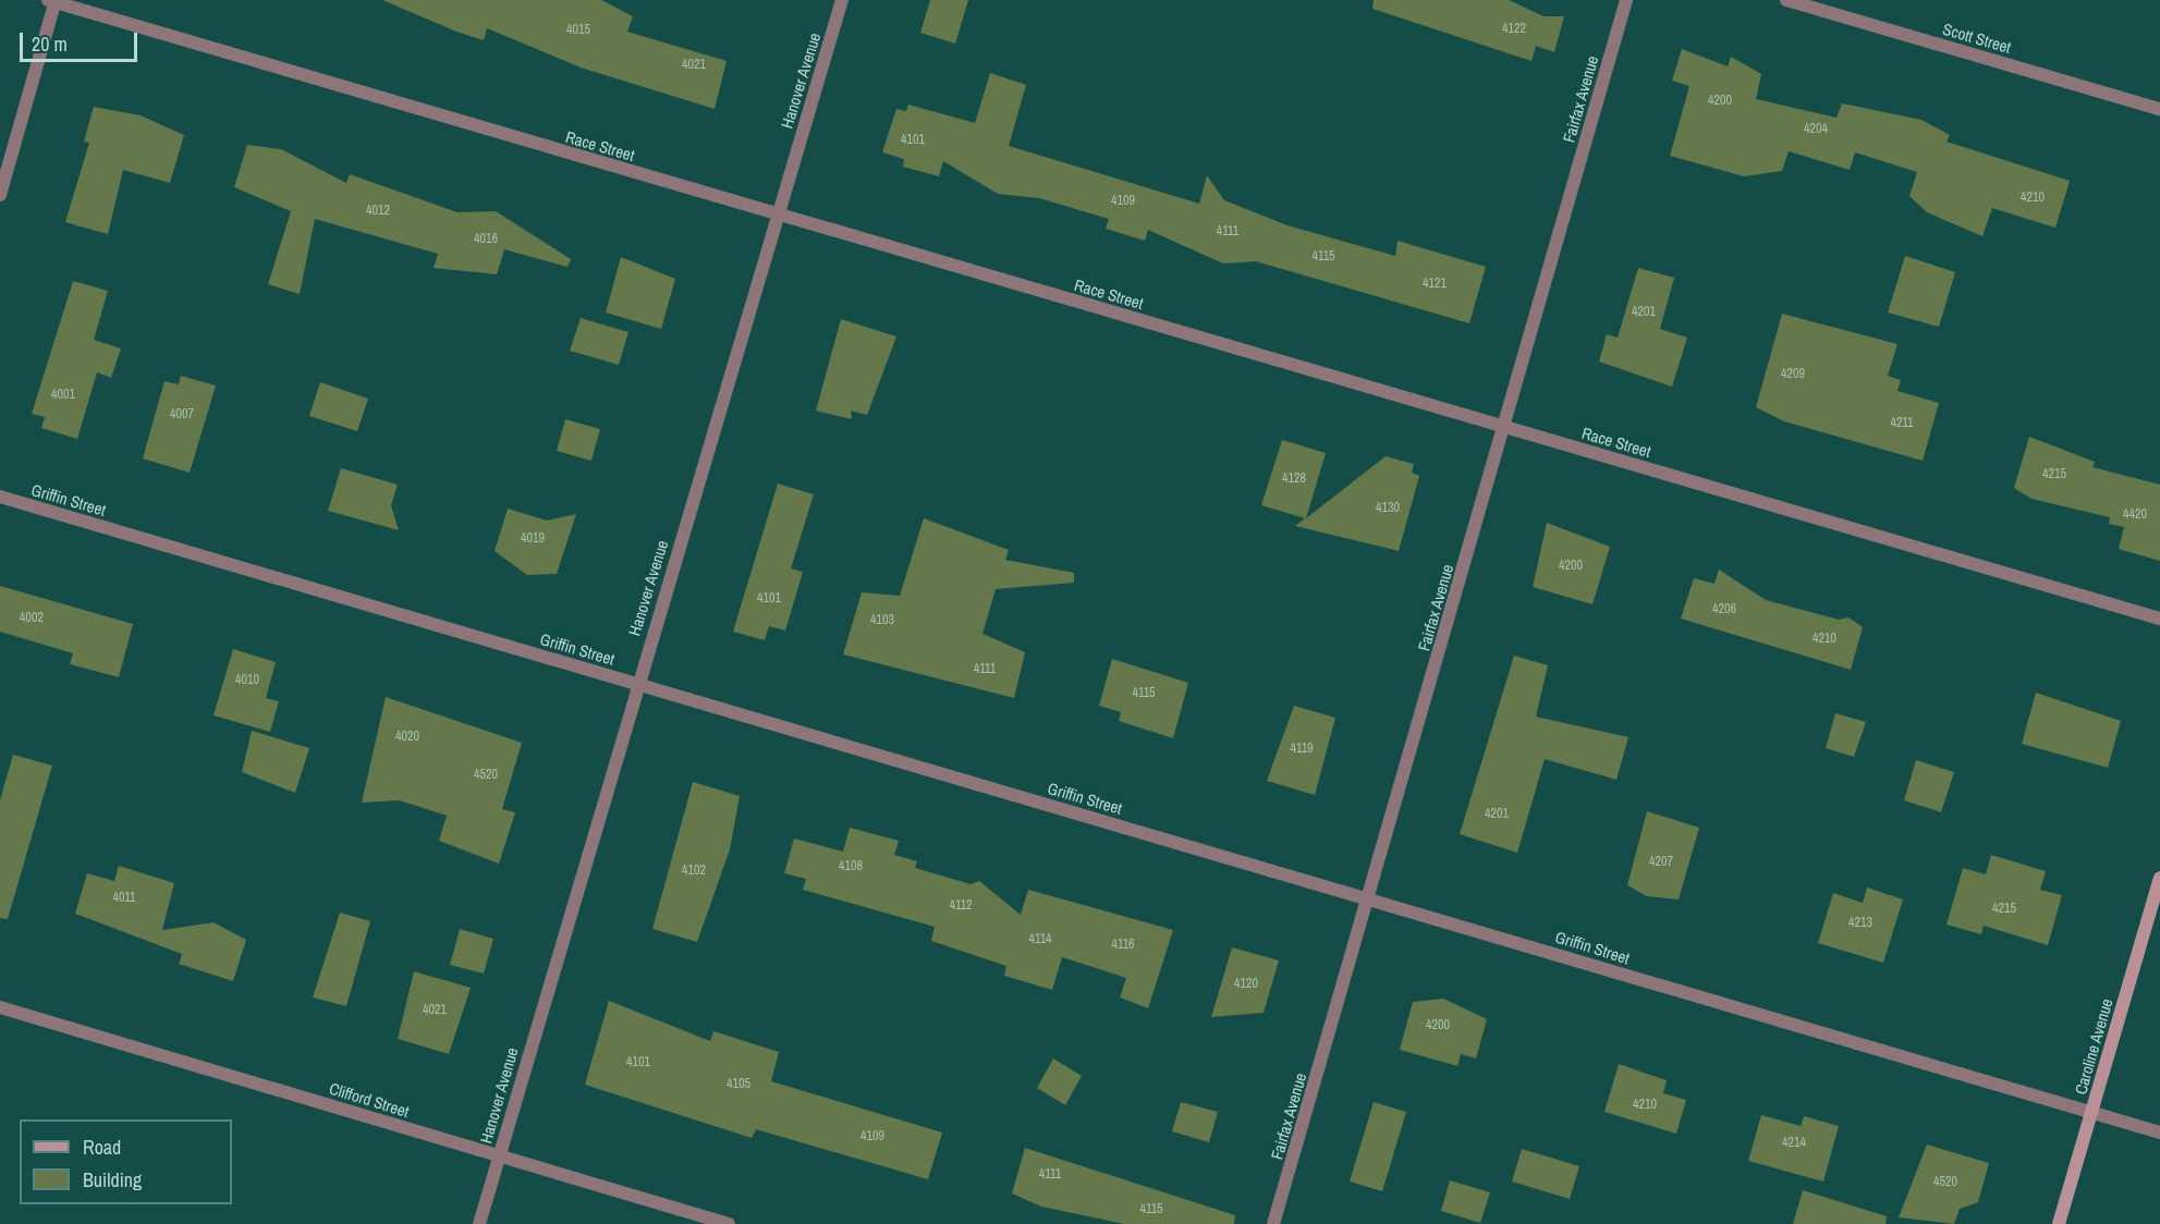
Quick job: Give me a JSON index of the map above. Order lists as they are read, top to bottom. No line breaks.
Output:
{"streets":{"street":["Scott Street","Hanover Avenue","Fairfax Avenue","Race Street","Griffin Street","Caroline Avenue","Clifford Street"]},"crossings":[["Hanover Avenue","Race Street"],["Hanover Avenue","Griffin Street"],["Hanover Avenue","Clifford Street"],["Fairfax Avenue","Race Street"],["Fairfax Avenue","Griffin Street"],["Griffin Street","Caroline Avenue"]],"house_numbers":["4122","4015","4021","4200","4204","4101","4210","4109","4012","4111","4016","4115","4121","4201","4209","4001","4007","4211","4215","4128","4130","4420","4019","4200","4101","4206","4002","4103","4210","4111","4010","4115","4020","4119","4520","4201","4207","4108","4102","4011","4112","4215","4213","4114","4116","4120","4021","4200","4101","4105","4210","4109","4214","4111","4520","4115"],"legend":["Road","Building"],"scale_bar":"20 m"}
